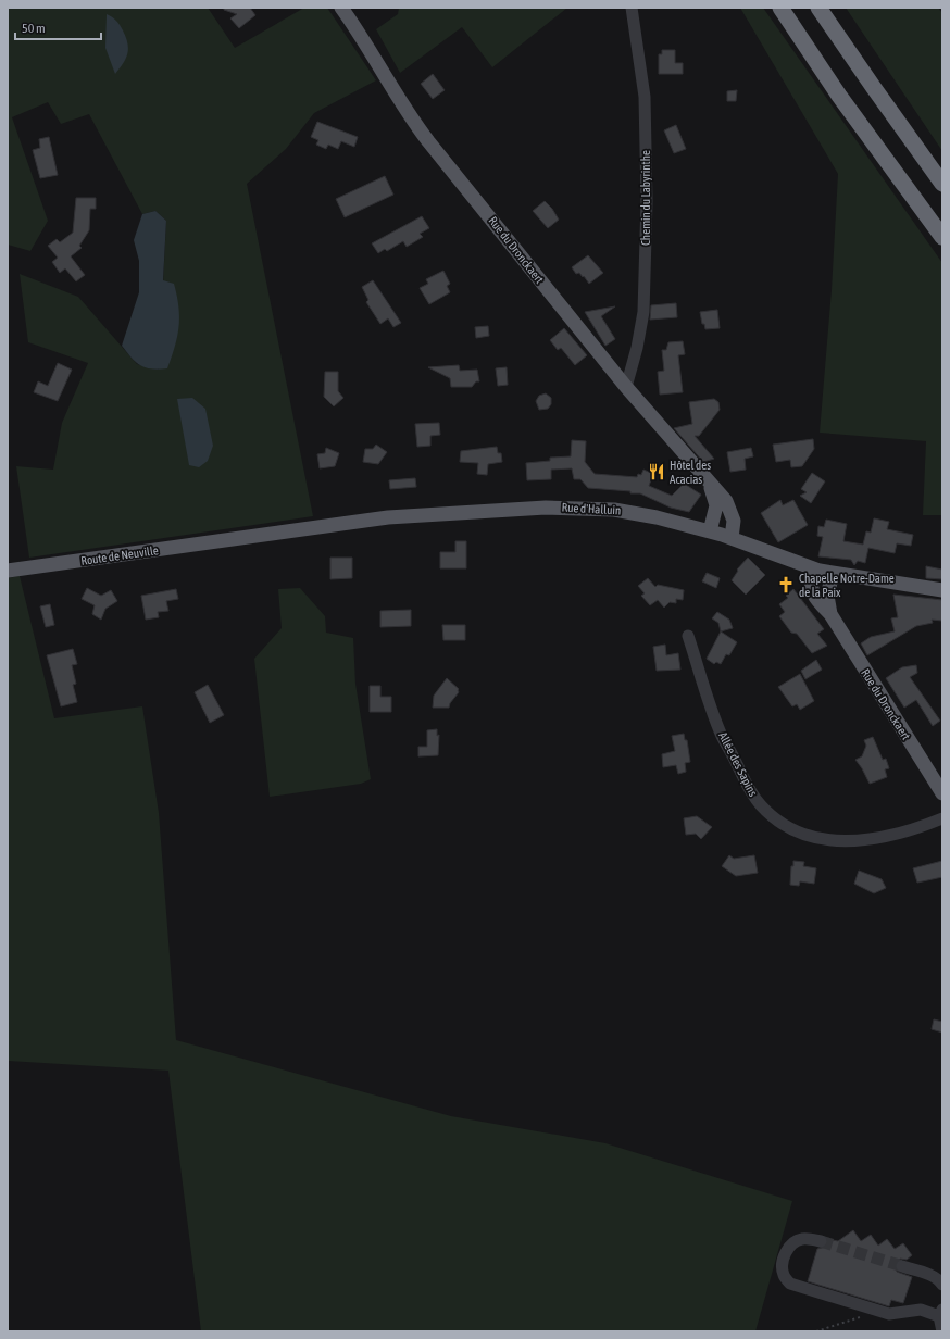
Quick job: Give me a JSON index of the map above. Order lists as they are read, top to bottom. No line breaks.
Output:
{"streets":{"main road":["Rue du Dronckaert","Rue d'Halluin","Route de Neuville"],"street":["Chemin du Labyrinthe","Allée des Sapins"]},"crossings":[["Chemin du Labyrinthe","Rue du Dronckaert"],["Rue du Dronckaert","Rue d'Halluin"],["Rue d'Halluin","Route de Neuville"]],"places":{"restaurant":["Hôtel des Acacias"],"church":["Chapelle Notre-Dame de la Paix"]},"scale_bar":"50 m"}
